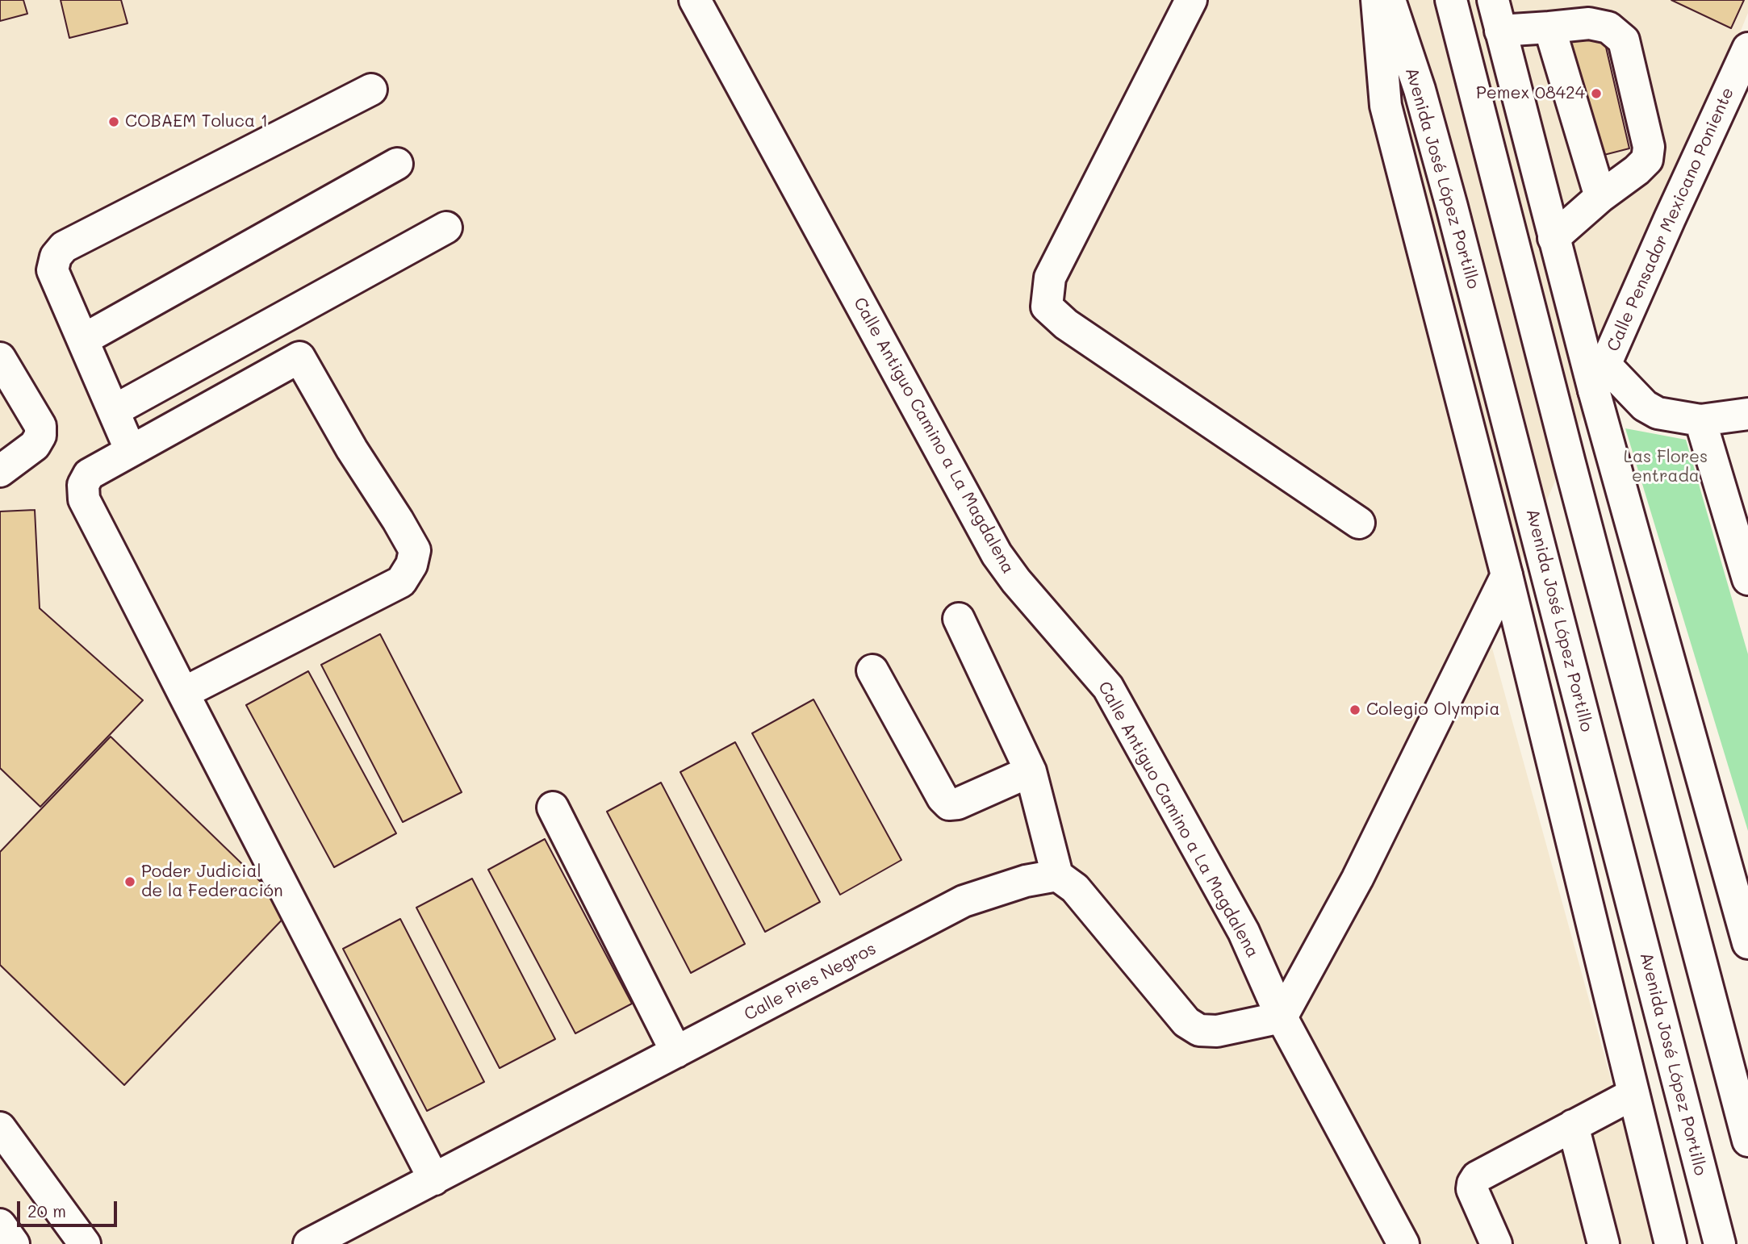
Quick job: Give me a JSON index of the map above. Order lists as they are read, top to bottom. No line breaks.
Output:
{"streets":{"main road":["Avenida José López Portillo","Calle Pensador Mexicano Poniente","Calle Antiguo Camino a La Magdalena","Calle Pies Negros"]},"parks":["Las Flores entrada"],"places":["Pemex 08424","COBAEM Toluca 1","Colegio Olympia","Poder Judicial de la Federación"],"scale_bar":"20 m"}
